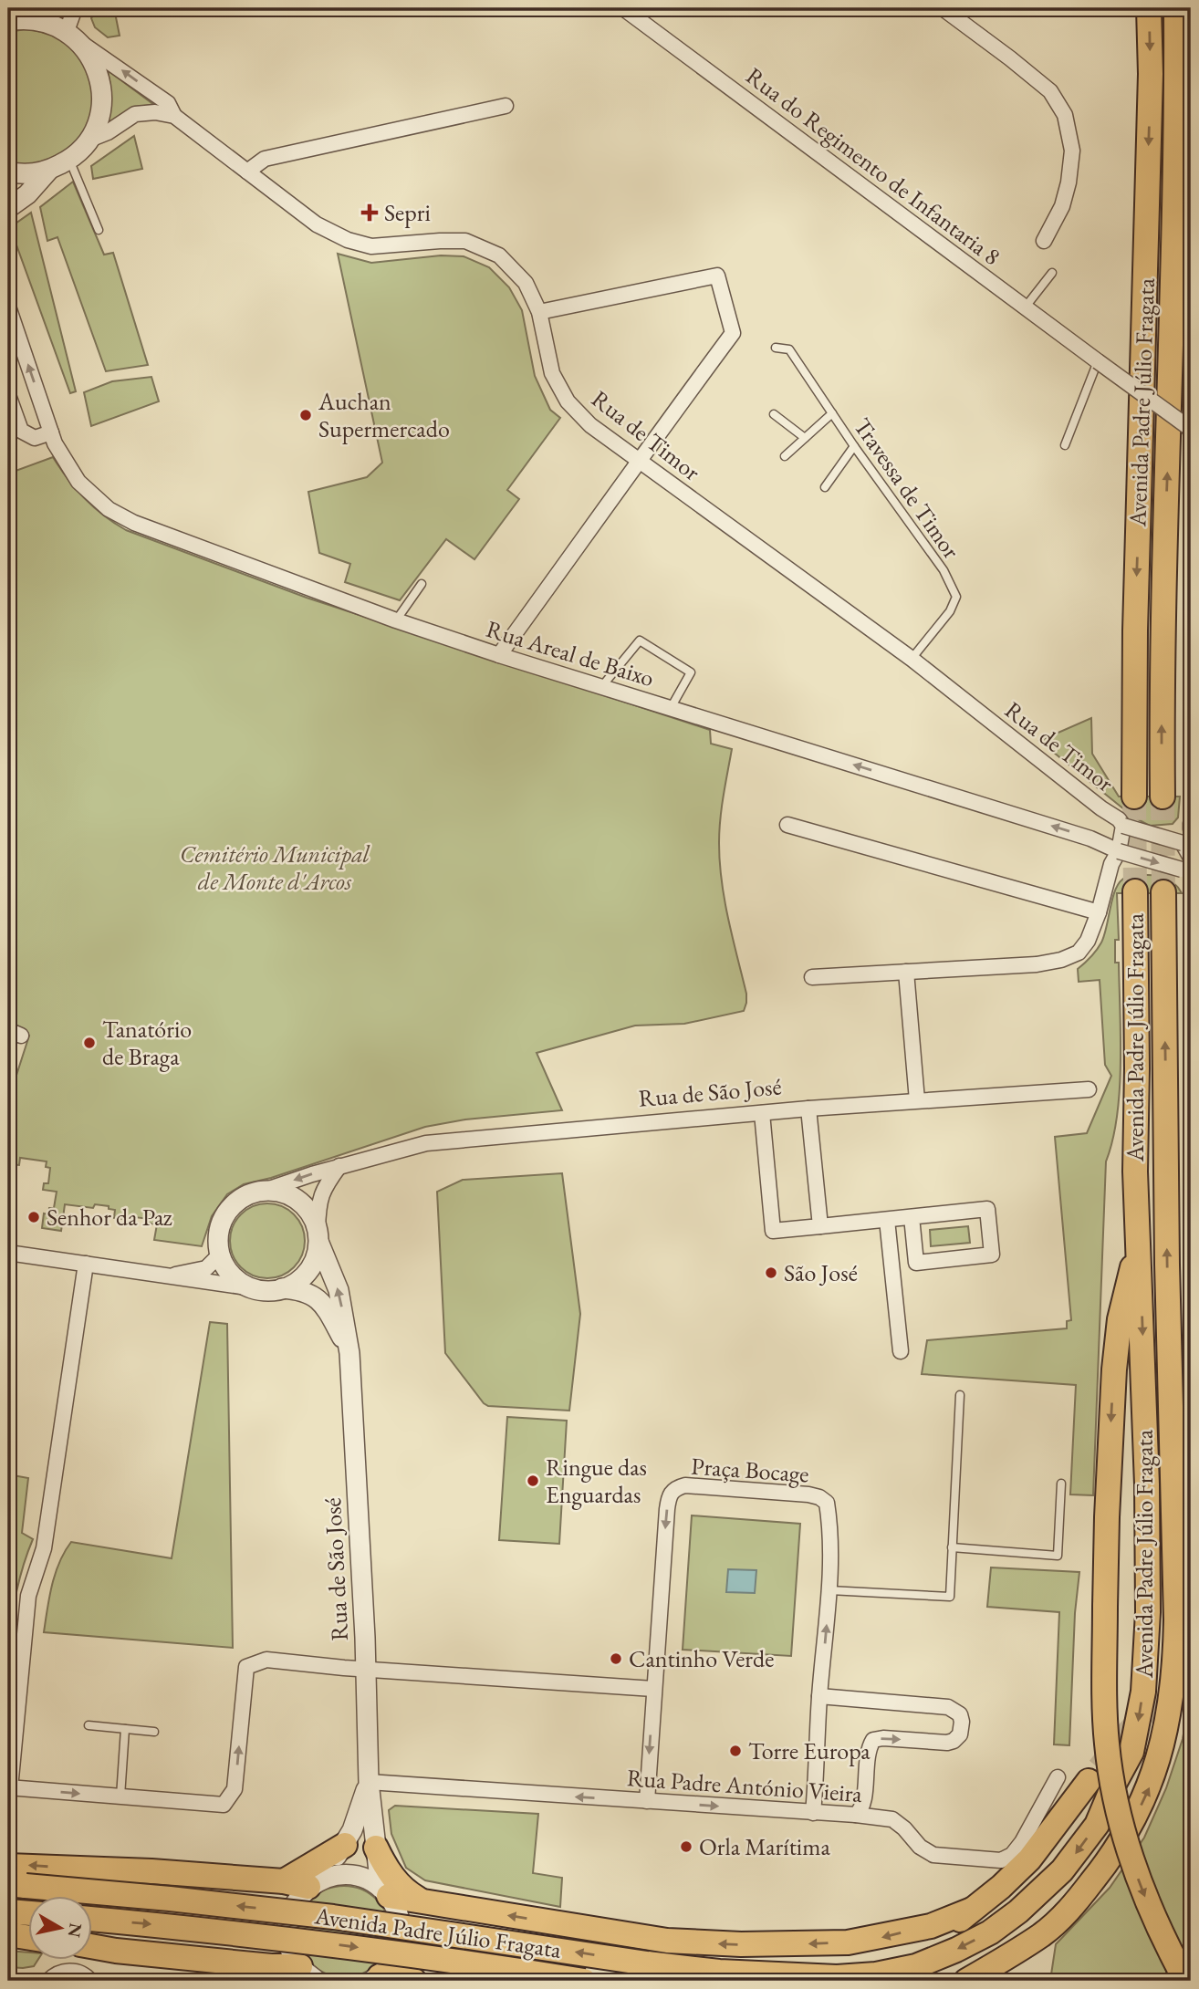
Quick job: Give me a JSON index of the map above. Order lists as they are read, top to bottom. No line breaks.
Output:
{"streets":{"highway":["Avenida Padre Júlio Fragata"],"street":["Rua do Regimento de Infantaria 8","Rua de Timor","Rua Areal de Baixo","Rua de São José","Praça Bocage","Rua Padre António Vieira"],"lane":["Travessa de Timor"]},"crossings":[["Rua do Regimento de Infantaria 8","Avenida Padre Júlio Fragata"],["Rua de Timor","Travessa de Timor"],["Rua de São José","Rua Padre António Vieira"],["Praça Bocage","Rua Padre António Vieira"]],"parks":["Cemitério Municipal de Monte d'Arcos"],"places":{"health":["Sepri"],"other":["Auchan Supermercado","Tanatório de Braga","Senhor da Paz","São José","Ringue das Enguardas","Cantinho Verde","Torre Europa","Orla Marítima"]},"north":"right"}
